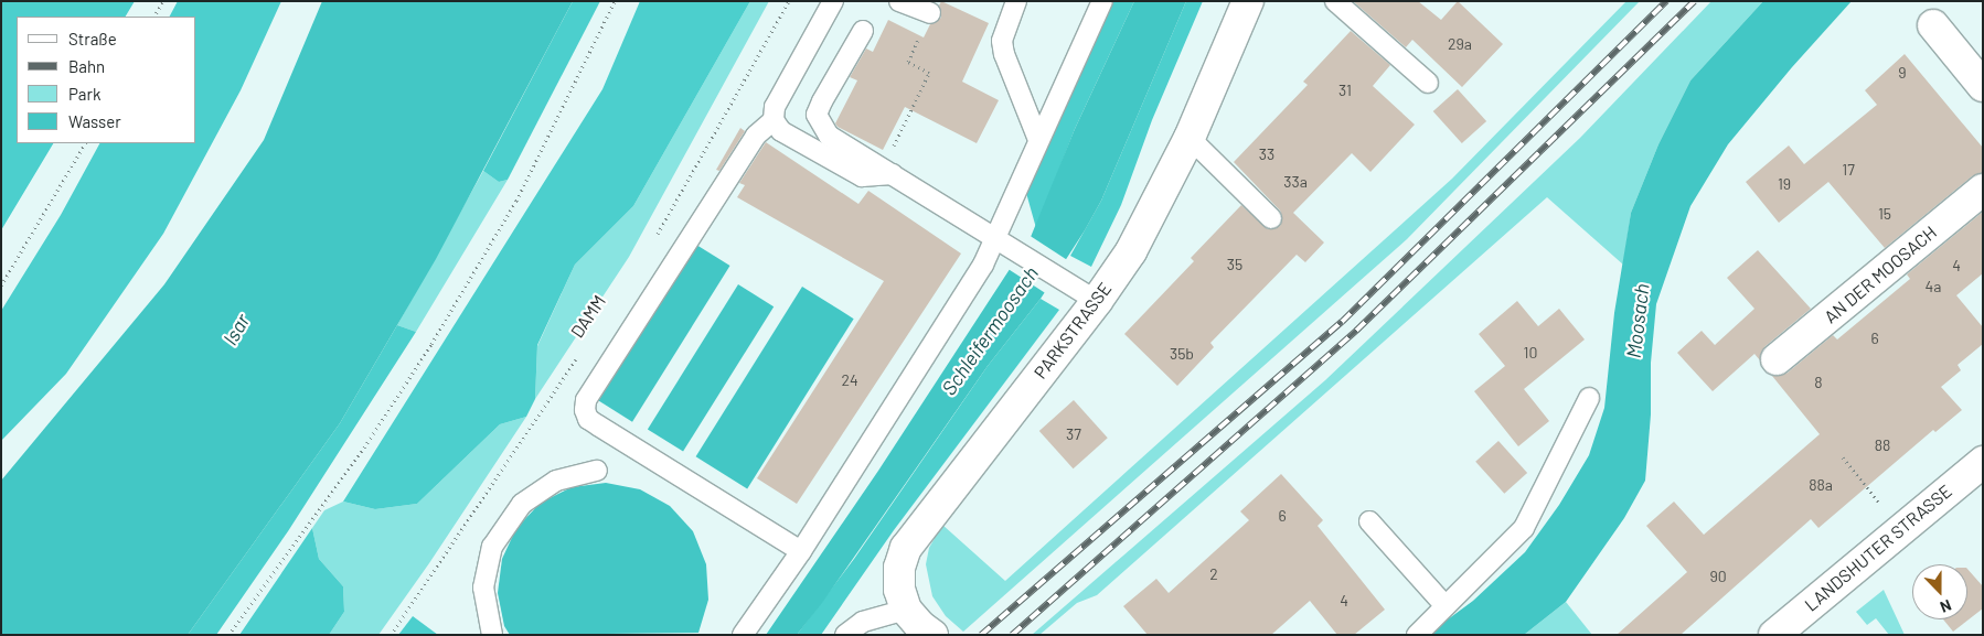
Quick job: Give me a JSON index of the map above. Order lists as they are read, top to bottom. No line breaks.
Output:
{"streets":{"street":["AN DER MOOSACH","PARKSTRASSE","LANDSHUTER STRASSE"],"path":["DAMM"]},"water":["Moosach","Isar","Schleifermoosach"],"house_numbers":["29a","9","31","33","17","33a","19","15","35","4","4a","6","10","35b","24","8","37","88","88a","6","2","90","4"],"legend":["Straße","Bahn","Park","Wasser"],"north":"bottom"}
